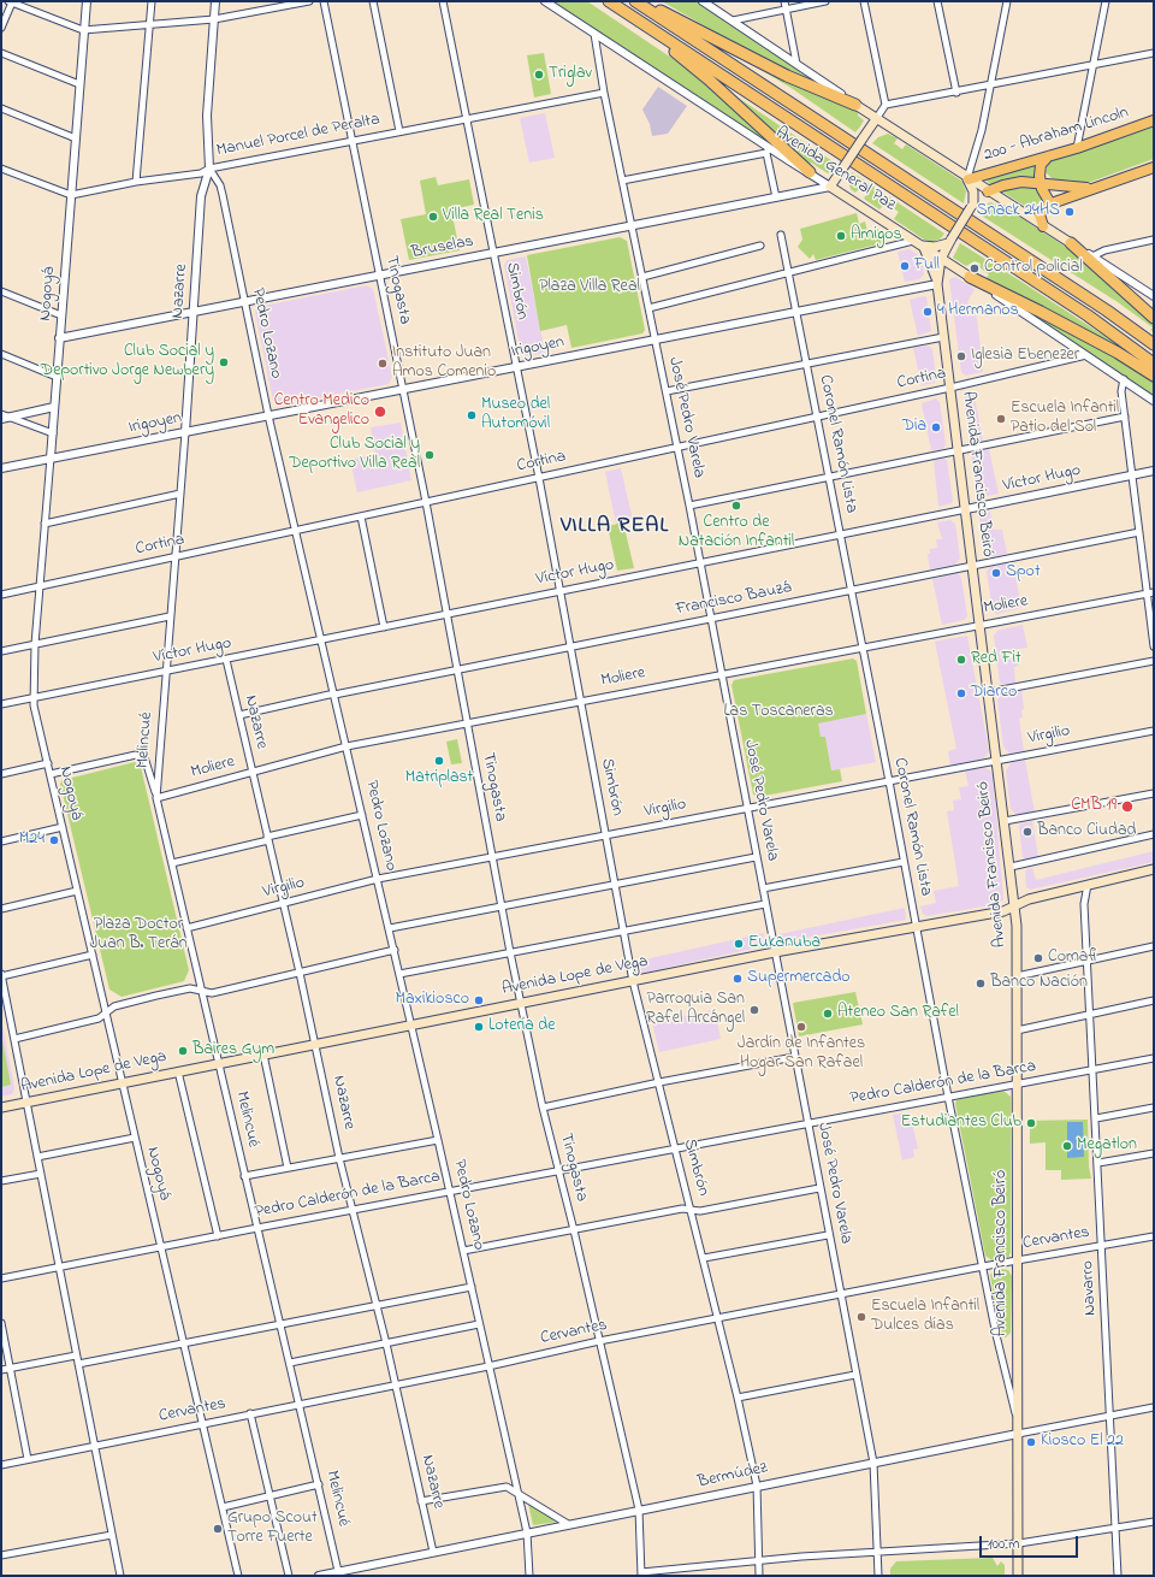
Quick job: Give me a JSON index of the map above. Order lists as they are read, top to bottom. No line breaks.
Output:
{"streets":{"highway":["Avenida General Paz"],"main road":["200 - Abraham Lincoln","Avenida Francisco Beiró","Avenida Lope de Vega"],"street":["Manuel Porcel de Peralta","Bruselas","Tinogasta","Nazarre","Simbrón","Nogoyá","Pedro Lozano","Irigoyen","Cortina","José Pedro Varela","Coronel Ramón Lista","Víctor Hugo","Francisco Bauzá","Moliere","Virgilio","Melincué","Pedro Calderón de la Barca","Cervantes","Navarro","Bermúdez"]},"crossings":[["Manuel Porcel de Peralta","Tinogasta"],["Manuel Porcel de Peralta","Nazarre"],["Manuel Porcel de Peralta","Simbrón"],["Manuel Porcel de Peralta","Nogoyá"],["Manuel Porcel de Peralta","Pedro Lozano"],["Manuel Porcel de Peralta","José Pedro Varela"],["Avenida General Paz","Bruselas"],["Avenida General Paz","Cortina"],["Avenida General Paz","José Pedro Varela"],["Avenida General Paz","Avenida Francisco Beiró"],["Bruselas","Tinogasta"],["Bruselas","Nazarre"],["Bruselas","Simbrón"],["Bruselas","Nogoyá"],["Bruselas","Pedro Lozano"],["Bruselas","José Pedro Varela"],["Tinogasta","Irigoyen"],["Tinogasta","Cortina"],["Tinogasta","Víctor Hugo"],["Tinogasta","Francisco Bauzá"],["Tinogasta","Moliere"],["Tinogasta","Virgilio"],["Tinogasta","Avenida Lope de Vega"],["Tinogasta","Pedro Calderón de la Barca"],["Tinogasta","Cervantes"],["Tinogasta","Bermúdez"],["Nazarre","Pedro Lozano"],["Nazarre","Irigoyen"],["Nazarre","Cortina"],["Nazarre","Víctor Hugo"],["Nazarre","Francisco Bauzá"],["Nazarre","Moliere"],["Nazarre","Virgilio"],["Nazarre","Melincué"],["Nazarre","Avenida Lope de Vega"],["Nazarre","Pedro Calderón de la Barca"],["Nazarre","Cervantes"],["Nazarre","Bermúdez"],["Simbrón","Irigoyen"],["Simbrón","Cortina"],["Simbrón","Víctor Hugo"],["Simbrón","Francisco Bauzá"],["Simbrón","Moliere"],["Simbrón","Virgilio"],["Simbrón","Avenida Lope de Vega"],["Simbrón","Pedro Calderón de la Barca"],["Simbrón","Cervantes"],["Simbrón","Bermúdez"],["Nogoyá","Irigoyen"],["Nogoyá","Cortina"],["Nogoyá","Víctor Hugo"],["Nogoyá","Avenida Lope de Vega"],["Nogoyá","Pedro Calderón de la Barca"],["Nogoyá","Cervantes"],["Pedro Lozano","Irigoyen"],["Pedro Lozano","Cortina"],["Pedro Lozano","Víctor Hugo"],["Pedro Lozano","Francisco Bauzá"],["Pedro Lozano","Moliere"],["Pedro Lozano","Virgilio"],["Pedro Lozano","Avenida Lope de Vega"],["Pedro Lozano","Pedro Calderón de la Barca"],["Pedro Lozano","Cervantes"],["Pedro Lozano","Bermúdez"],["Irigoyen","José Pedro Varela"],["Irigoyen","Coronel Ramón Lista"],["Irigoyen","Avenida Francisco Beiró"],["Cortina","José Pedro Varela"],["Cortina","Coronel Ramón Lista"],["Cortina","Avenida Francisco Beiró"],["José Pedro Varela","Víctor Hugo"],["José Pedro Varela","Francisco Bauzá"],["José Pedro Varela","Moliere"],["José Pedro Varela","Virgilio"],["José Pedro Varela","Avenida Lope de Vega"],["José Pedro Varela","Pedro Calderón de la Barca"],["José Pedro Varela","Cervantes"],["José Pedro Varela","Bermúdez"],["Coronel Ramón Lista","Avenida Francisco Beiró"],["Coronel Ramón Lista","Víctor Hugo"],["Coronel Ramón Lista","Francisco Bauzá"],["Coronel Ramón Lista","Moliere"],["Coronel Ramón Lista","Virgilio"],["Coronel Ramón Lista","Avenida Lope de Vega"],["Coronel Ramón Lista","Pedro Calderón de la Barca"],["Coronel Ramón Lista","Cervantes"],["Avenida Francisco Beiró","Víctor Hugo"],["Avenida Francisco Beiró","Francisco Bauzá"],["Avenida Francisco Beiró","Moliere"],["Avenida Francisco Beiró","Virgilio"],["Avenida Francisco Beiró","Avenida Lope de Vega"],["Avenida Francisco Beiró","Pedro Calderón de la Barca"],["Avenida Francisco Beiró","Cervantes"],["Avenida Francisco Beiró","Bermúdez"],["Víctor Hugo","Melincué"],["Moliere","Melincué"],["Virgilio","Melincué"],["Melincué","Avenida Lope de Vega"],["Melincué","Pedro Calderón de la Barca"],["Melincué","Cervantes"],["Melincué","Bermúdez"],["Avenida Lope de Vega","Navarro"],["Pedro Calderón de la Barca","Navarro"],["Cervantes","Navarro"],["Navarro","Bermúdez"]],"districts":["VILLA REAL"],"parks":["Plaza Villa Real","Las Toscaneras","Plaza Doctor Juan B. Terán"],"places":["Triglav","Snack 24HS","Villa Real Tenis","Amigos","Full","Control policial","4 Hermanos","Iglesia Ebenezer","Club Social y Deportivo Jorge Newbery","Instituto Juan Amos Comenio","Centro Medico Evangelico","Museo del Automóvil","Escuela Infantil Patio del Sol","Dia","Club Social y Deportivo Villa Real","Centro de Natación Infantil","Spot","Red Fit","Diarco","Matriplast","CMB 19","Banco Ciudad","M24","Eukanuba","Comafi","Supermercado","Banco Nación","Maxikiosco","Parroquia San Rafel Arcángel","Ateneo San Rafel","Lotería de","Jardín de Infantes Hogar San Rafael","Baires Gym","Estudiantes Club","Megatlon","Escuela Infantil Dulces días","Kiosco El 22","Grupo Scout Torre Fuerte"],"scale_bar":"100 m"}
